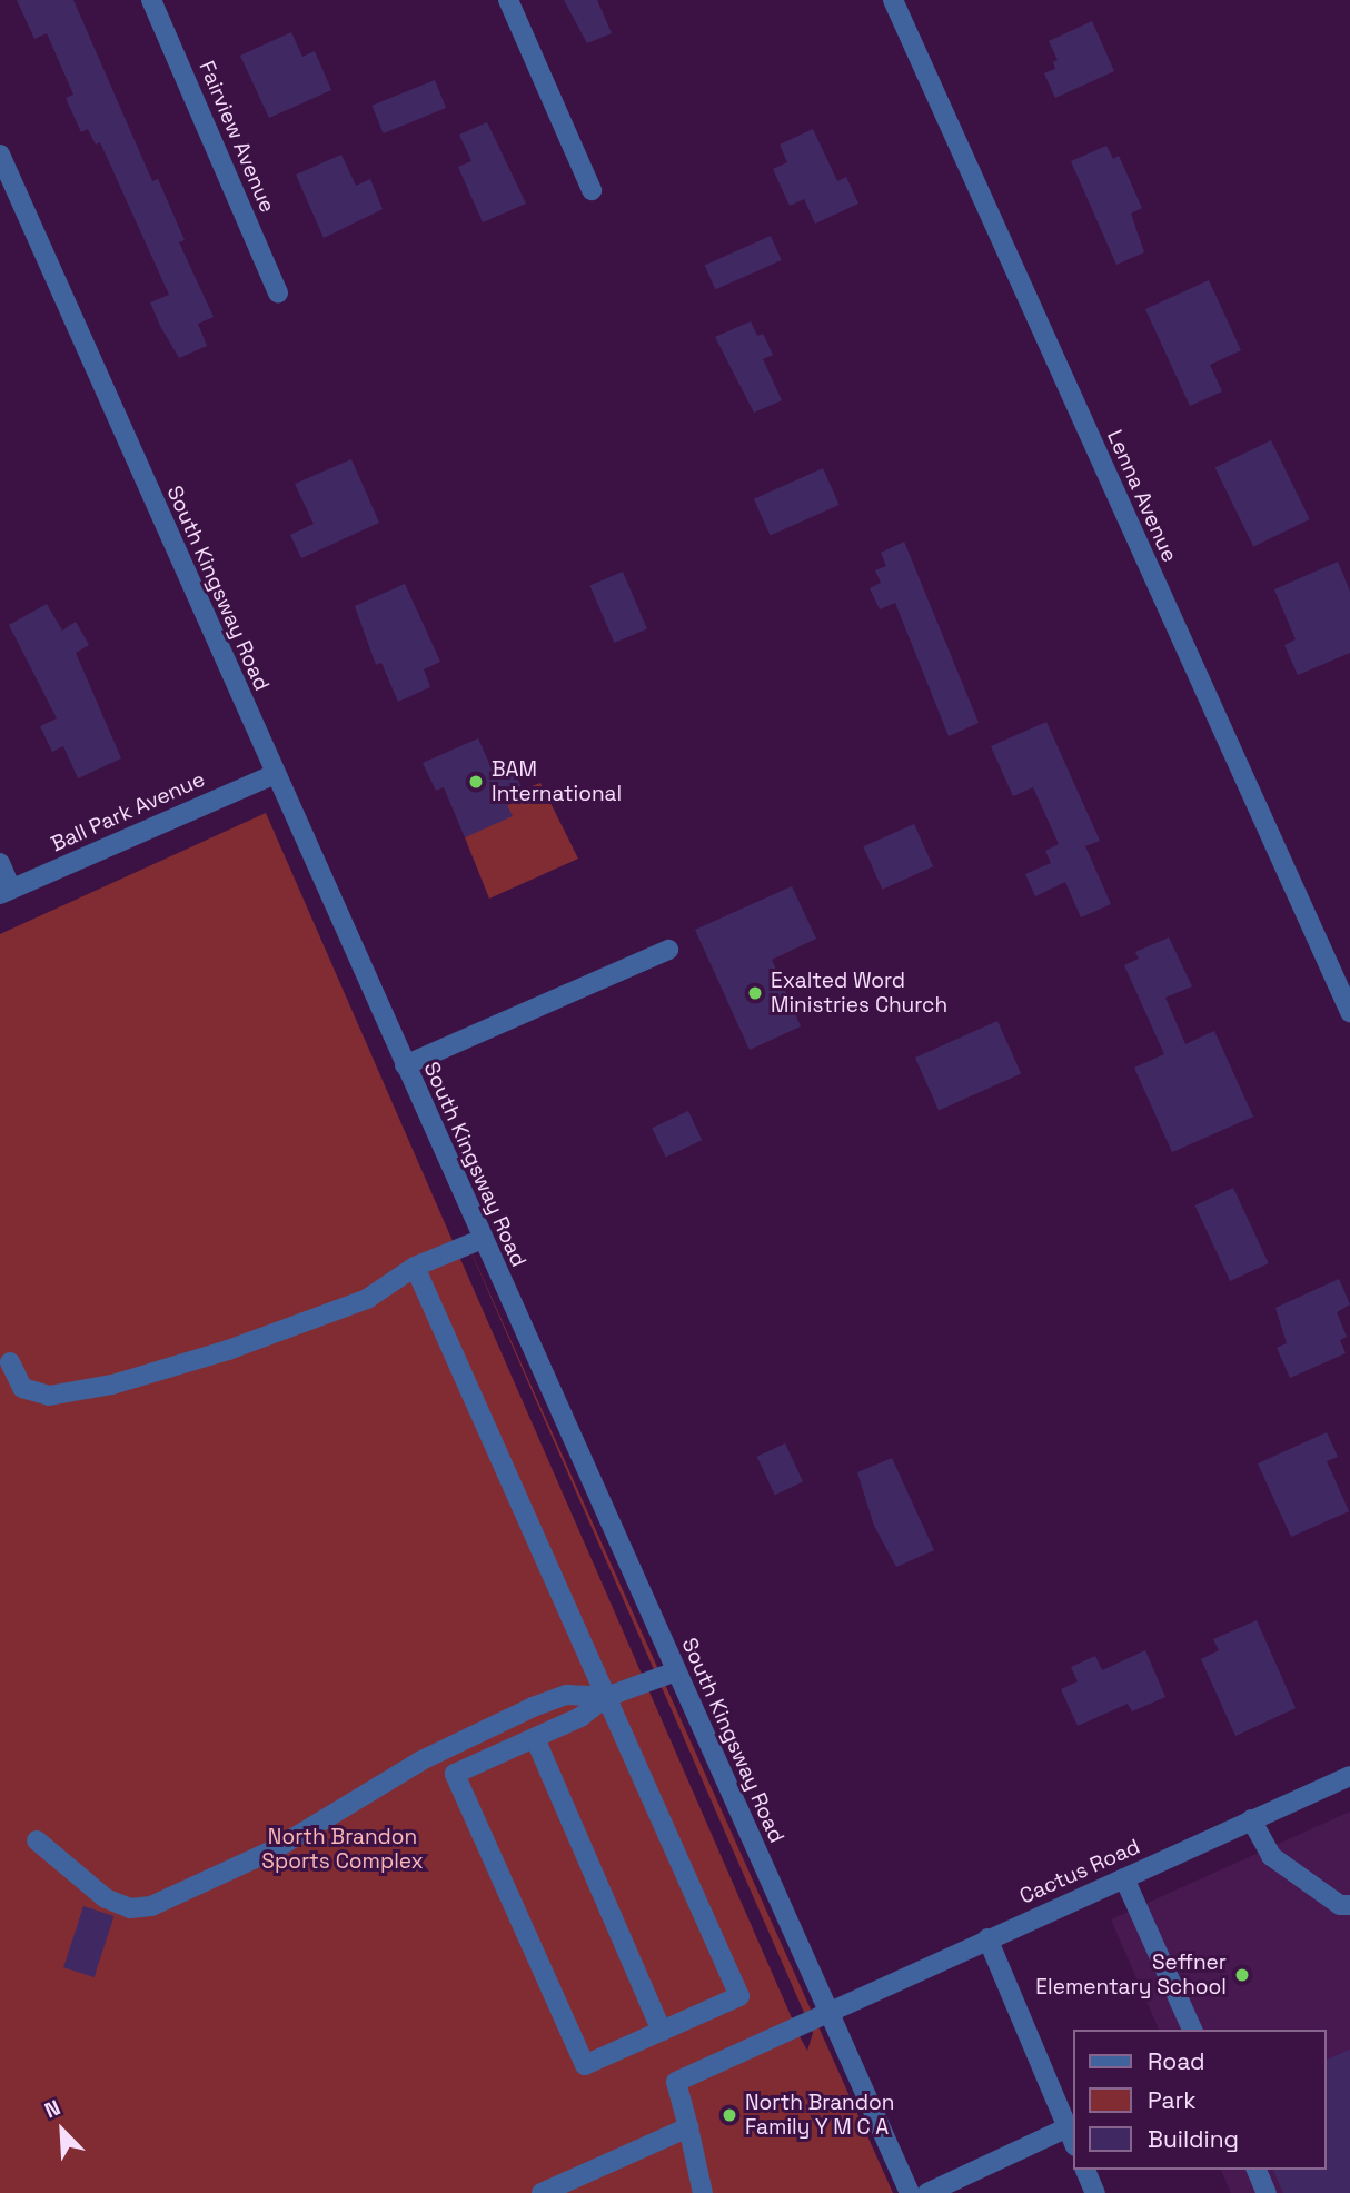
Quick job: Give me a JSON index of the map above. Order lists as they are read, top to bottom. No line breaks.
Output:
{"streets":{"street":["Fairview Avenue","Lenna Avenue","South Kingsway Road","Ball Park Avenue","Cactus Road"]},"crossings":[["South Kingsway Road","Ball Park Avenue"],["South Kingsway Road","Cactus Road"]],"parks":["North Brandon Sports Complex"],"places":["BAM International","Exalted Word Ministries Church","Seffner Elementary School","North Brandon Family Y M C A"],"legend":["Road","Park","Building"],"north":"top left"}
